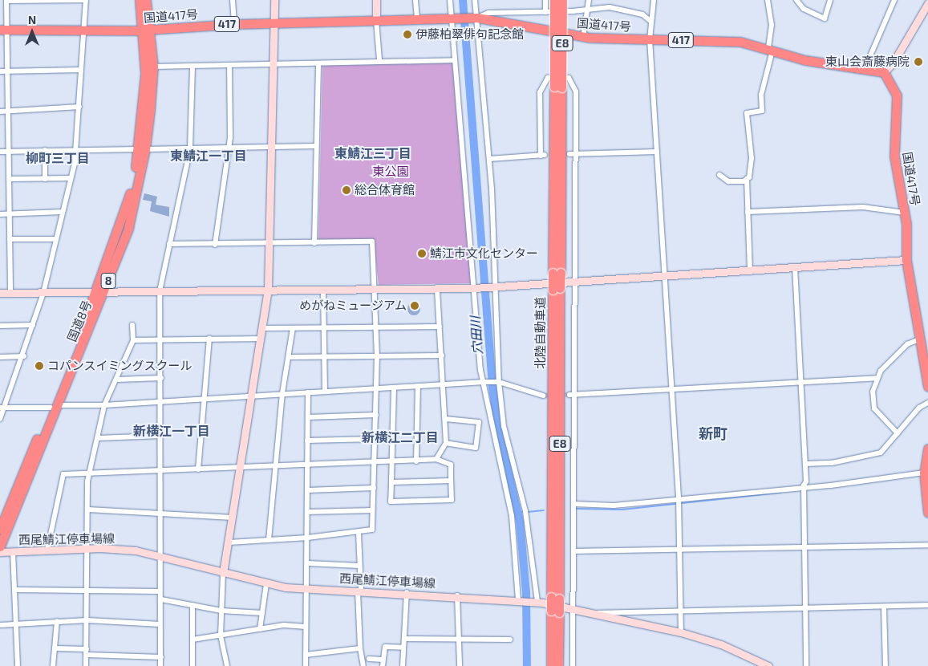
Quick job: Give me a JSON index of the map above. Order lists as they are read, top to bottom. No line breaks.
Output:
{"streets":{"highway":["国道417号","417","E8","8","国道8号","北陸自動車道"],"street":["西尾鯖江停車場線"]},"crossings":[["国道417号","国道8号"]],"districts":["東鯖江三丁目","東鯖江一丁目","柳町三丁目","新横江一丁目","新町","新横江二丁目"],"water":["穴田川"],"parks":["東公園"],"places":["伊藤柏翠俳句記念館","東山会斎藤病院","総合体育館","鯖江市文化センター","めがねミュージアム","コパンスイミングスクール"],"north":"top"}
